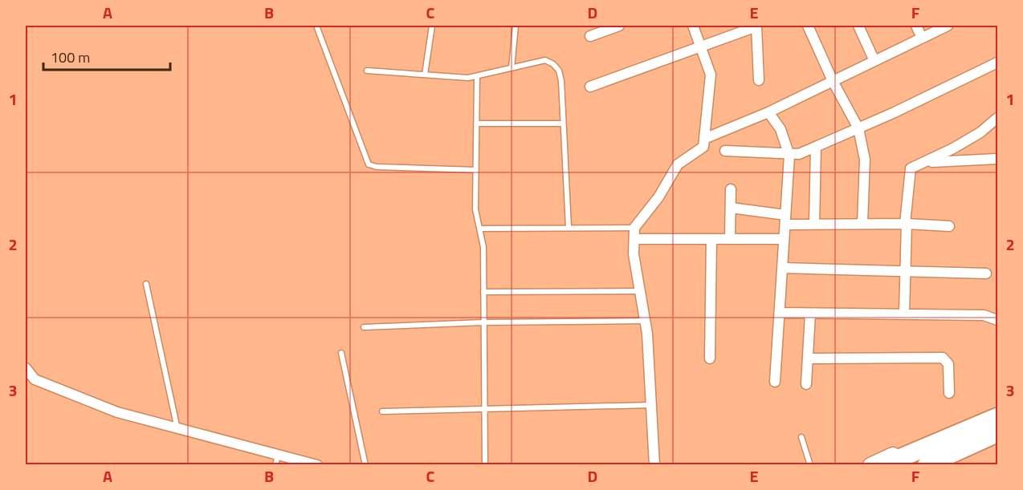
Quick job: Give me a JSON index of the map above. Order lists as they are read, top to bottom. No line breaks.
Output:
{"scale_bar":"100 m","grid":{"columns":["A","B","C","D","E","F"],"rows":["1","2","3"]}}
